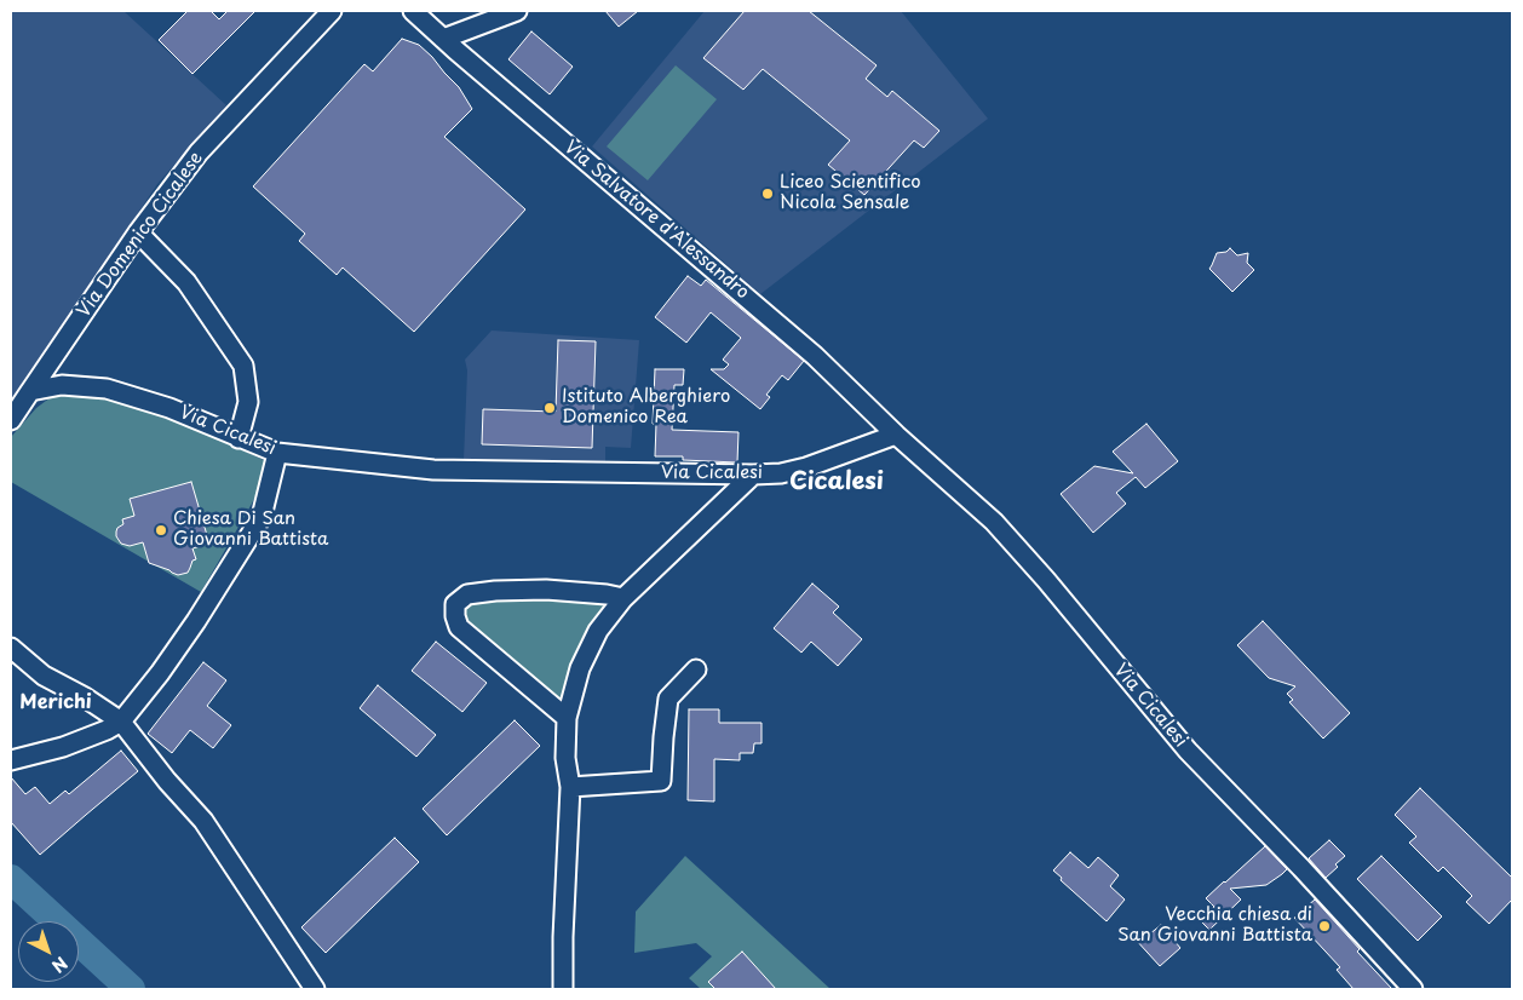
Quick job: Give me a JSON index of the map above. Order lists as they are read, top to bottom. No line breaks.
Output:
{"streets":{"street":["Via Salvatore d'Alessandro","Via Domenico Cicalese","Via Cicalesi"]},"crossings":[["Via Salvatore d'Alessandro","Via Cicalesi"],["Via Domenico Cicalese","Via Cicalesi"]],"districts":["Cicalesi","Merichi"],"places":["Liceo Scientifico Nicola Sensale","Istituto Alberghiero Domenico Rea","Chiesa Di San Giovanni Battista","Vecchia chiesa di San Giovanni Battista"],"north":"bottom right"}
